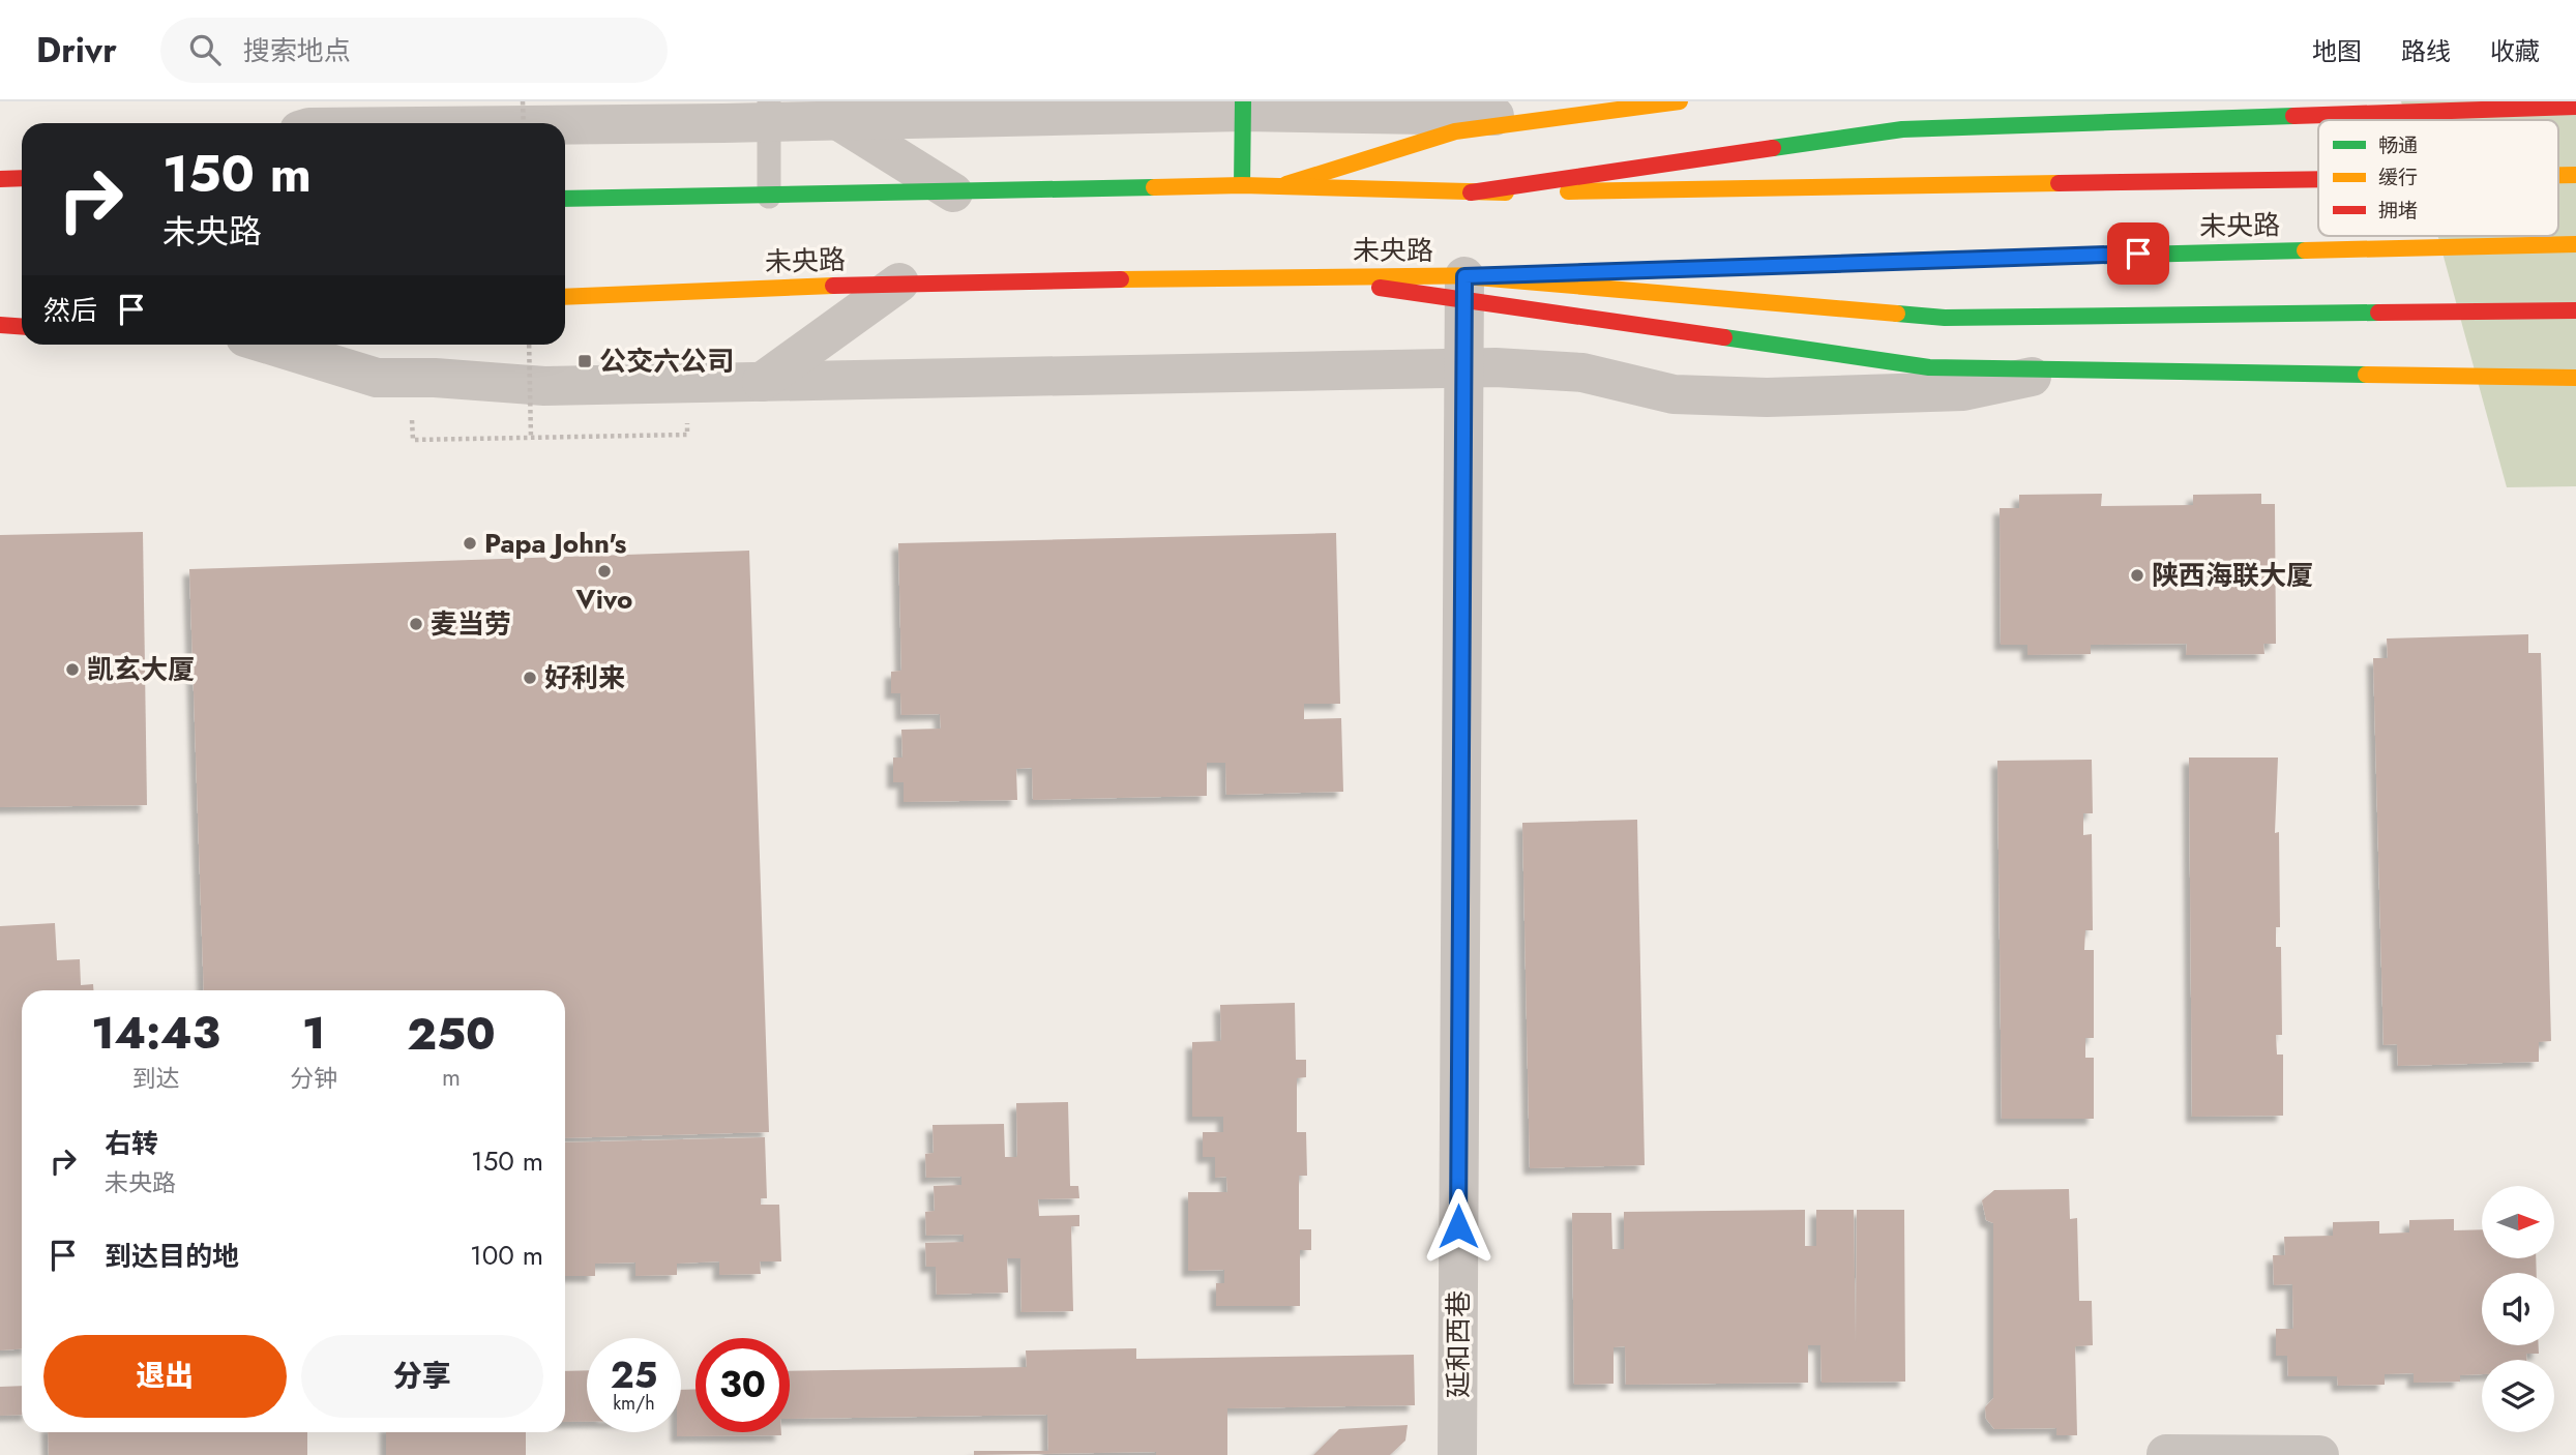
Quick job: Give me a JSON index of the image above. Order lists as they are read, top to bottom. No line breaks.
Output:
{"streets":{"main road":["未央路"],"street":["延和西巷"]},"crossings":[["未央路","延和西巷"]],"places":{"transit":["公交六公司"],"other":["Papa John's","Vivo","陕西海联大厦","麦当劳","凯玄大厦","好利来"]},"legend":["畅通","缓行","拥堵"],"north":"right","page":{"header":"Drivr","search":"搜索地点","nav":["地图","路线","收藏"],"turn":["150 m","未央路"],"then":"然后","eta":["14:43","到达","1","分钟","250","m"],"list":[{"name":"右转","note":"未央路","value":"150 m"},{"name":"到达目的地","value":"100 m"}],"buttons":["退出","分享"],"speed":"25 km/h","limit":"30"}}
